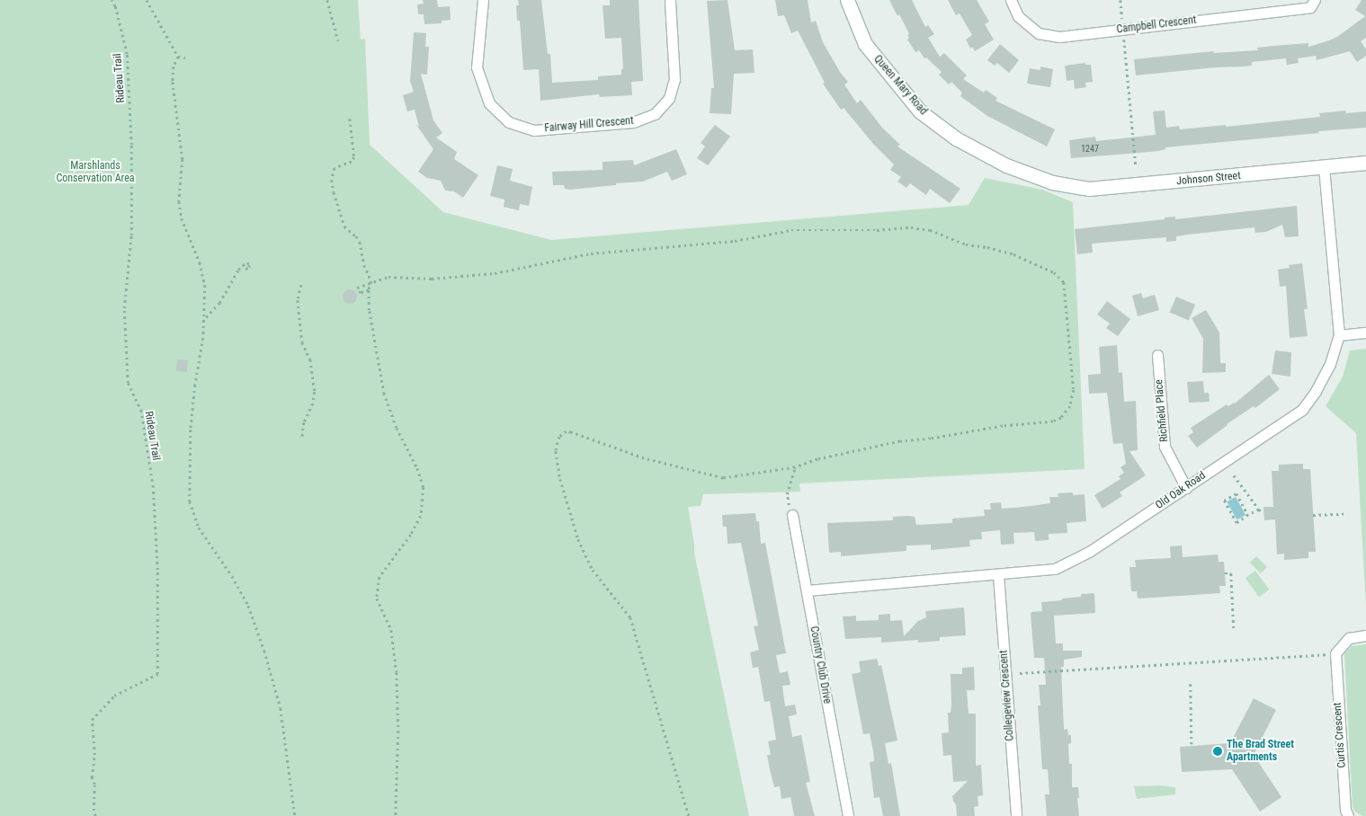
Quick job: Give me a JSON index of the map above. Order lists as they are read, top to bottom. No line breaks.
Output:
{"streets":{"street":["Campbell Crescent","Queen Mary Road","Fairway Hill Crescent","Johnson Street","Richfield Place","Old Oak Road","Country Club Drive","Collegeview Crescent","Curtis Crescent"],"path":["Rideau Trail"]},"crossings":[["Queen Mary Road","Johnson Street"],["Johnson Street","Old Oak Road"],["Richfield Place","Old Oak Road"],["Old Oak Road","Country Club Drive"],["Old Oak Road","Collegeview Crescent"]],"parks":["Marshlands Conservation Area"],"places":["The Brad Street Apartments"],"house_numbers":["1247"]}
